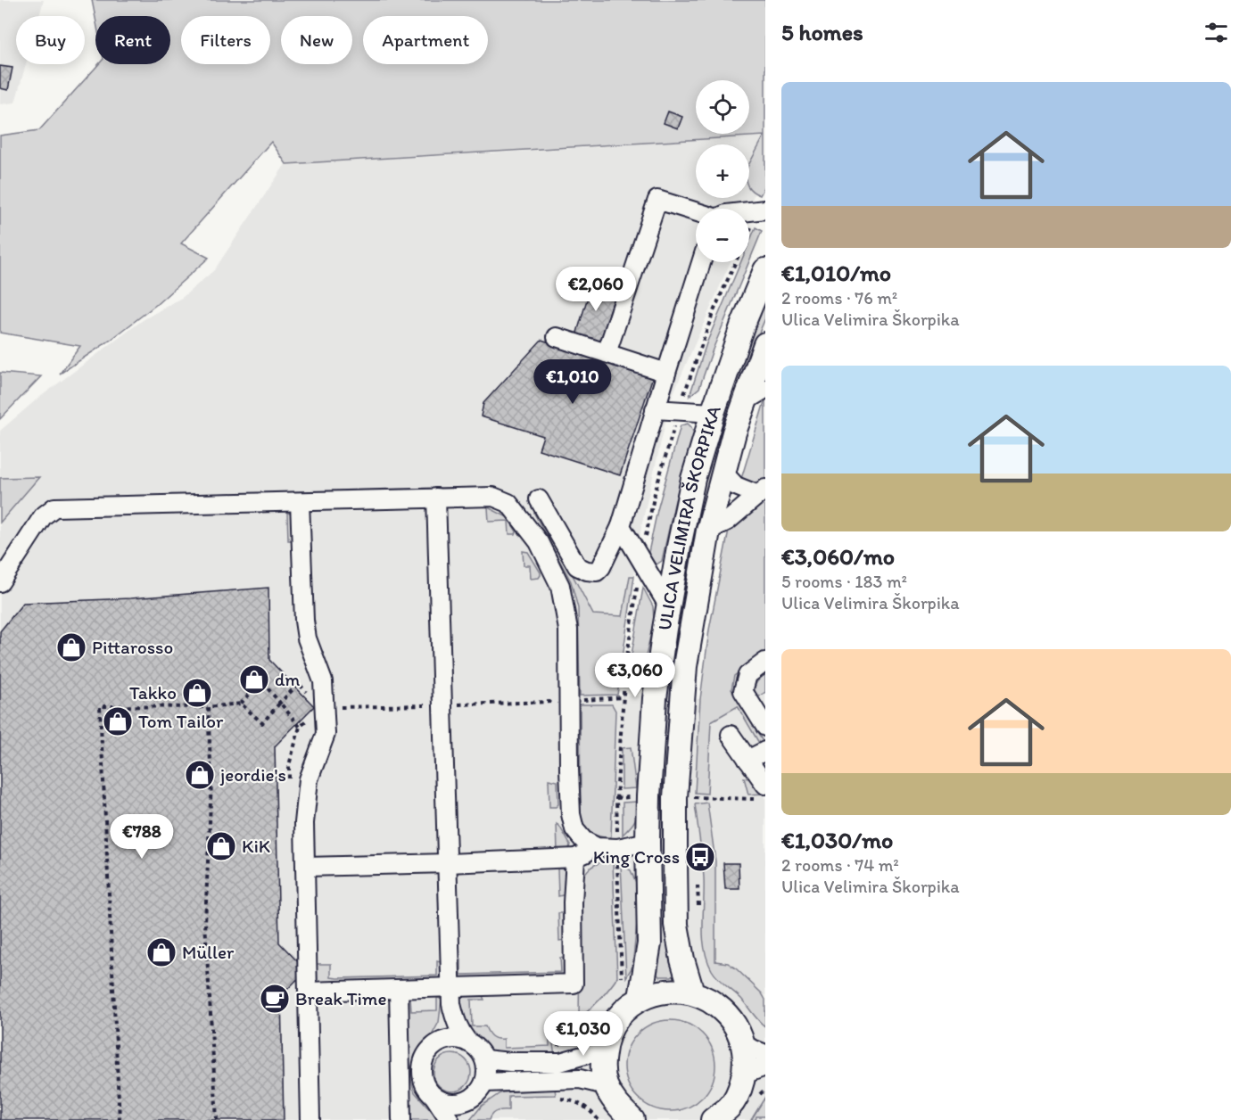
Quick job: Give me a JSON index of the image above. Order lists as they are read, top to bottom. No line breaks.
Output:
{"streets":{"main road":["ULICA VELIMIRA ŠKORPIKA"]},"places":{"shop":["Pittarosso","dm","Takko","Tom Tailor","jeordie's","KiK","Müller"],"bus stop":["King Cross"],"cafe":["Break Time"]},"page":{"heading":"5 homes","chip":["Buy","Rent","Filters","New","Apartment"],"list":[{"name":"€1,010/mo","note":"2 rooms · 76 m² · Ulica Velimira Škorpika"},{"name":"€3,060/mo","note":"5 rooms · 183 m² · Ulica Velimira Škorpika"},{"name":"€1,030/mo","note":"2 rooms · 74 m² · Ulica Velimira Škorpika"}],"map_buttons":["+","−"],"price":["€2,060","€1,010","€3,060","€788","€1,030"]}}
